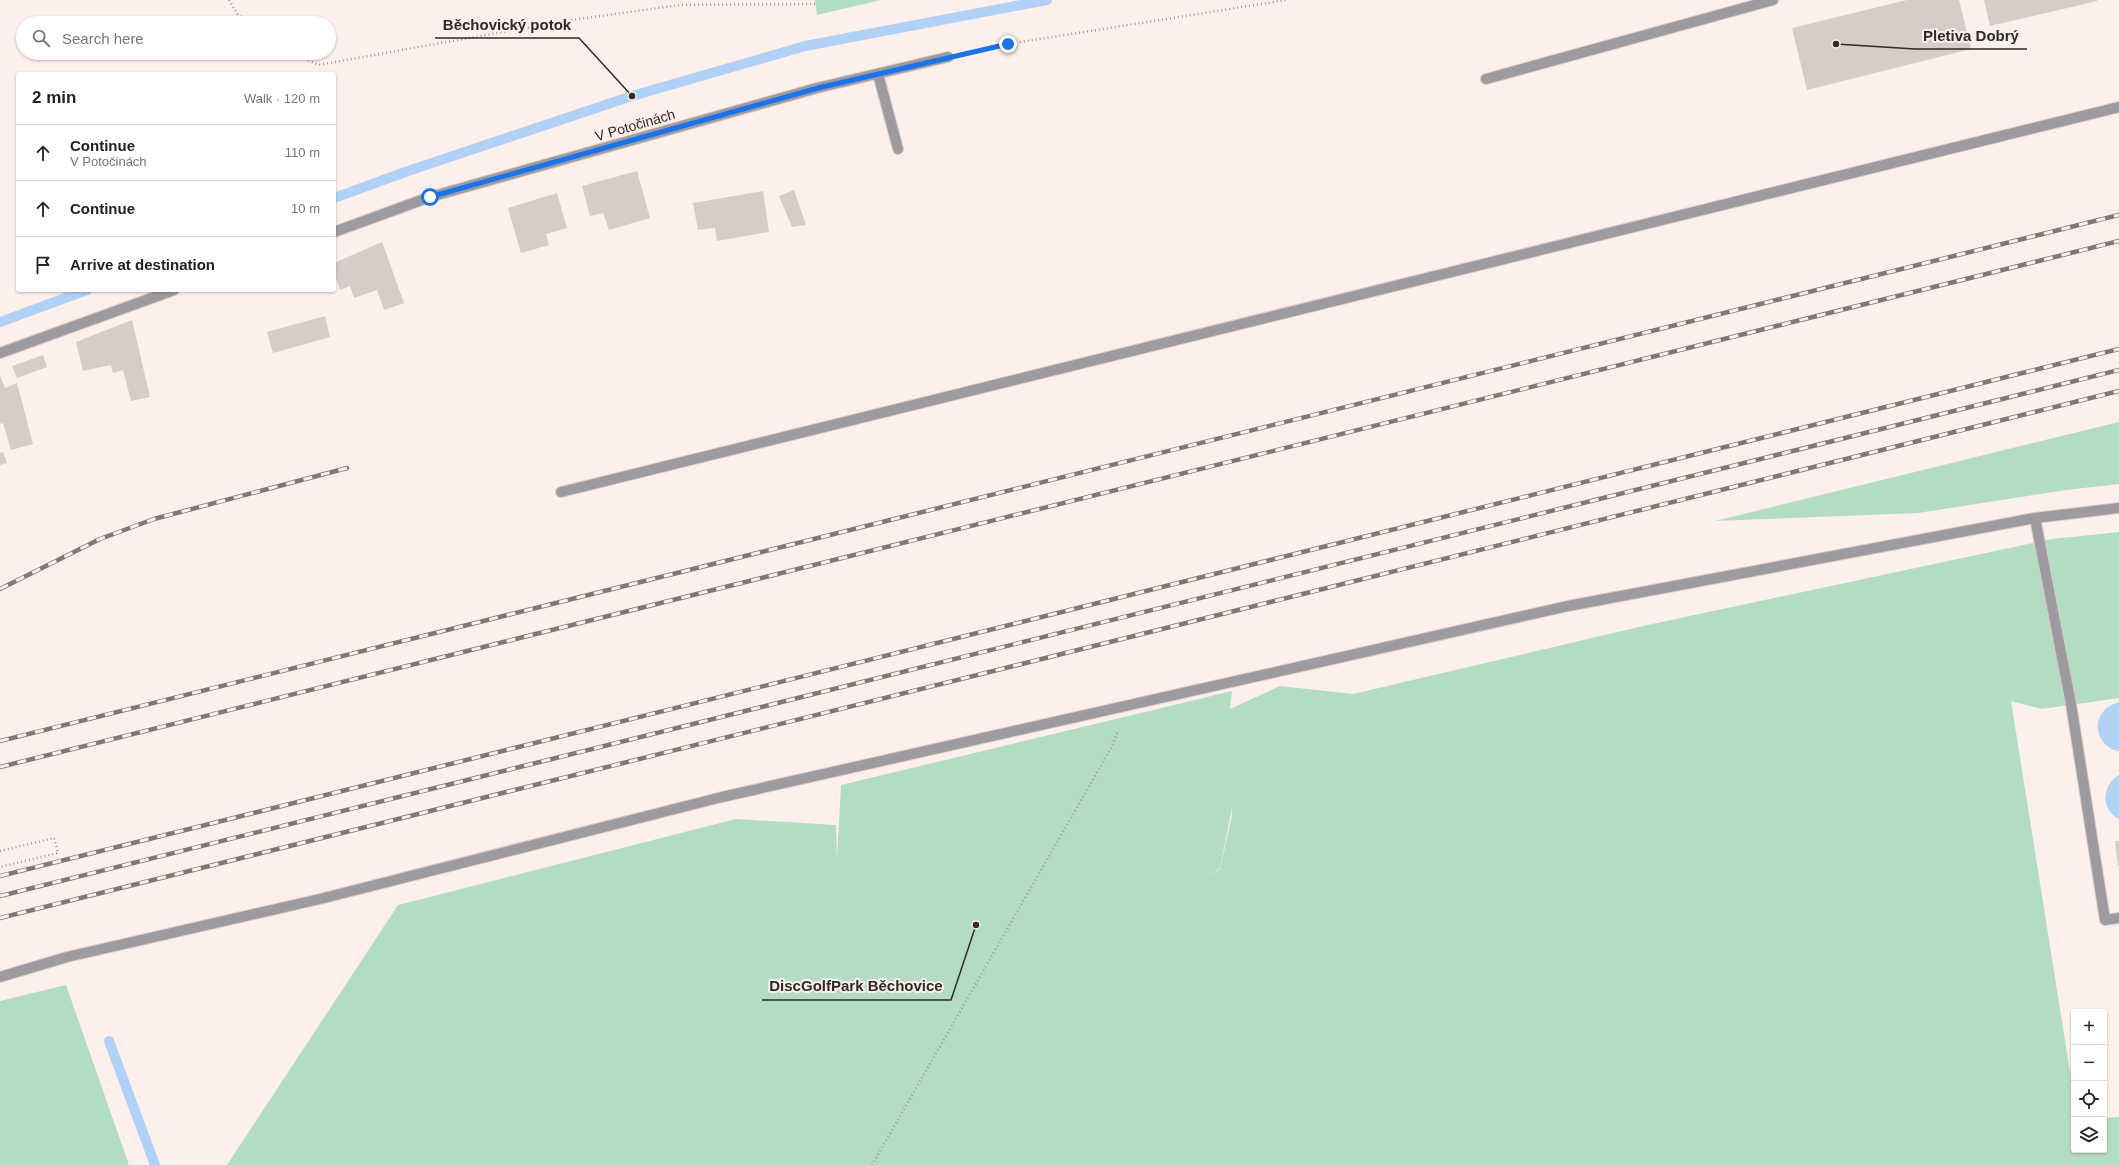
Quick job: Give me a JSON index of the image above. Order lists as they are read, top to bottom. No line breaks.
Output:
{"streets":{"street":["V Potočinách"]},"places":["Pletiva Dobrý","Běchovický potok","DiscGolfPark Běchovice"],"page":{"search":"Search here","heading":["2 min","Walk · 120 m"],"list":[["Continue","V Potočinách","110 m"],["Continue","10 m"],"Arrive at destination"],"map_buttons":["+","−"]}}
